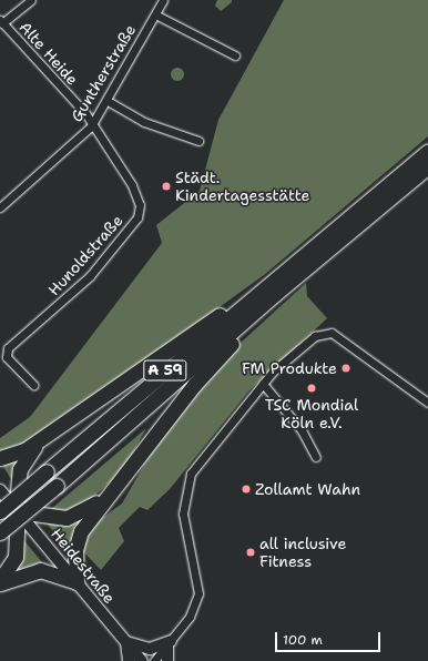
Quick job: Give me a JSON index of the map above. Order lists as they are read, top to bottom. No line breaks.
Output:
{"streets":{"highway":["A 59"],"main road":["Heidestraße"],"street":["Alte Heide","Guntherstraße","Hunoldstraße"]},"crossings":[["Alte Heide","Guntherstraße"],["Alte Heide","Hunoldstraße"],["Guntherstraße","Hunoldstraße"]],"places":["Städt. Kindertagesstätte","FM Produkte","TSC Mondial Köln e.V.","Zollamt Wahn","all inclusive Fitness"],"scale_bar":"100 m"}
